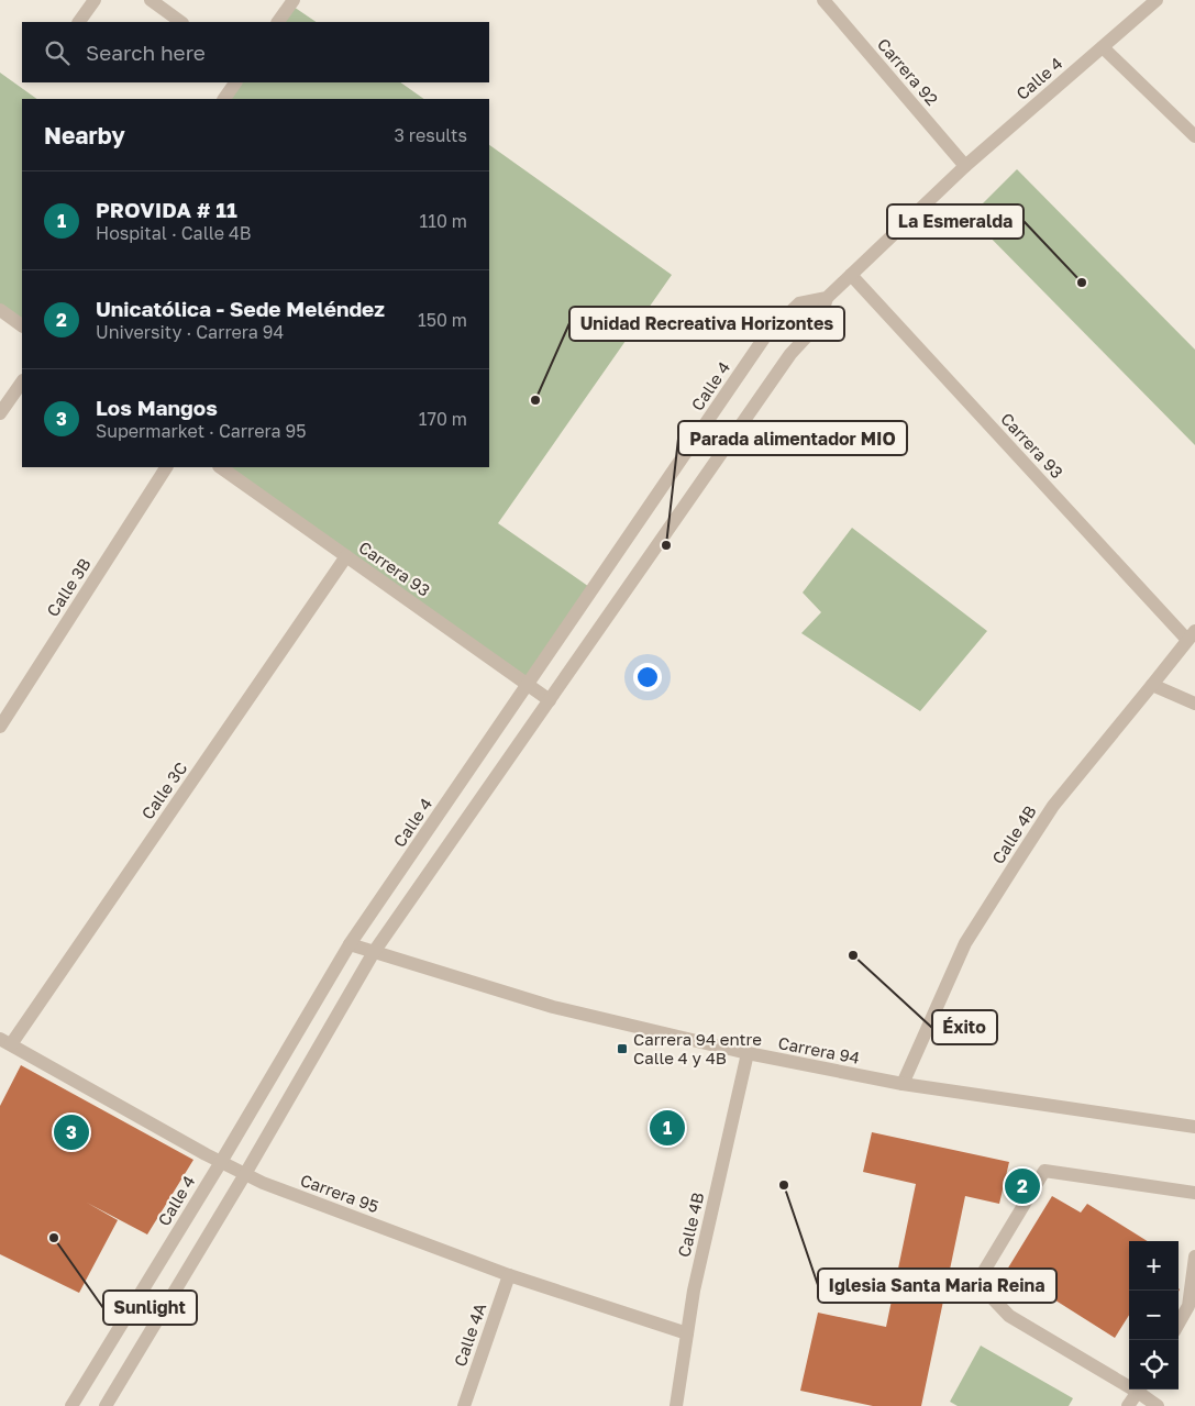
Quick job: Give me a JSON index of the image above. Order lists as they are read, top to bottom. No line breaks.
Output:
{"streets":{"street":["Carrera 92","Calle 4","Carrera 93","Calle 3B","Calle 3C","Calle 4B","Carrera 94","Carrera 95","Calle 4A"]},"crossings":[["Carrera 92","Calle 4"],["Calle 4","Carrera 93"],["Calle 4","Carrera 94"],["Calle 4","Carrera 95"],["Carrera 93","Calle 3C"],["Carrera 93","Calle 4B"],["Calle 3C","Carrera 95"],["Calle 4B","Carrera 94"],["Calle 4B","Carrera 95"],["Carrera 95","Calle 4A"]],"places":{"other":["La Esmeralda","Unidad Recreativa Horizontes","Parada alimentador MIO","Éxito","Iglesia Santa Maria Reina","Sunlight"],"transit":["Carrera 94 entre Calle 4 y 4B"]},"page":{"search":"Search here","heading":["Nearby","3 results"],"list":[{"mark":"1","name":"PROVIDA # 11","note":"Hospital · Calle 4B","value":"110 m"},{"mark":"2","name":"Unicatólica - Sede Meléndez","note":"University · Carrera 94","value":"150 m"},{"mark":"3","name":"Los Mangos","note":"Supermarket · Carrera 95","value":"170 m"}],"pins":["1","3","2"],"map_buttons":["+","−"]}}
